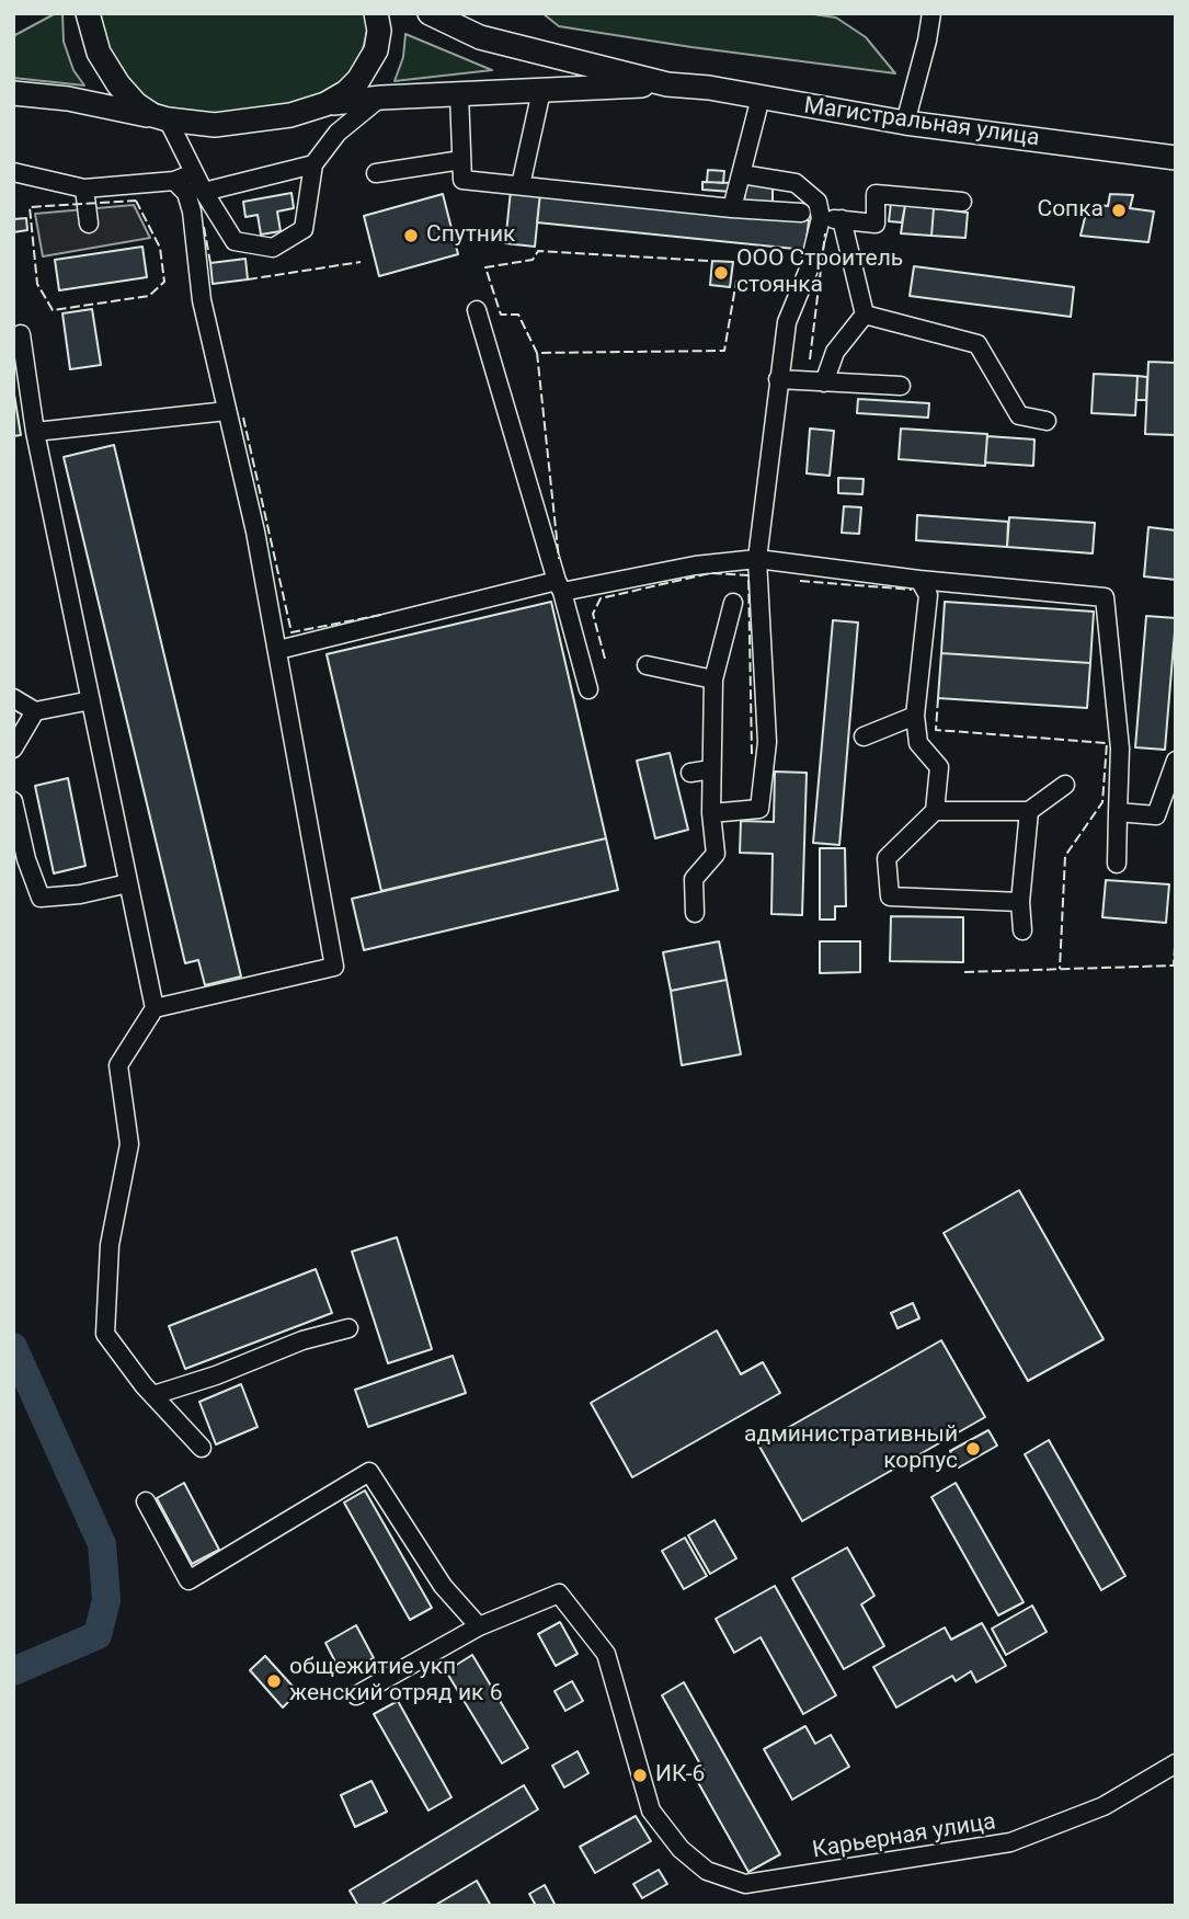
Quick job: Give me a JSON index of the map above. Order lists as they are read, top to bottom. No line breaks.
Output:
{"streets":{"main road":["Магистральная улица"],"street":["Карьерная улица"]},"places":["Сопка","Спутник","ООО Строитель стоянка","административный корпус","общежитие укп женский отряд ик 6","ИК-6"]}
